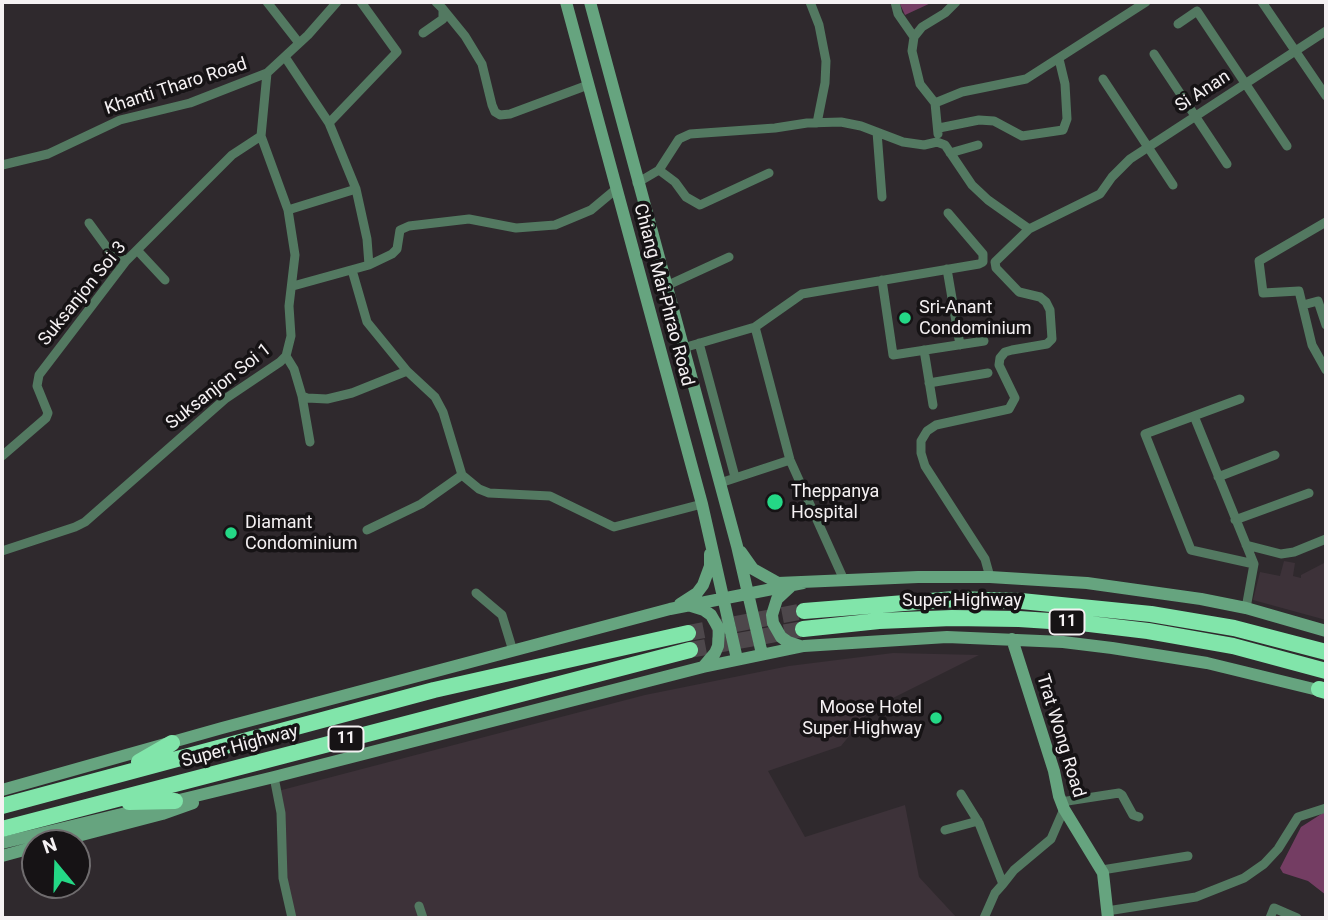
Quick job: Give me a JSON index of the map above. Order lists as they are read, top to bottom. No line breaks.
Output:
{"streets":{"highway":["Super Highway","11"],"main road":["Chiang Mai-Phrao Road","Trat Wong Road"],"street":["Khanti Tharo Road","Si Anan","Suksanjon Soi 3","Suksanjon Soi 1"]},"crossings":[["Khanti Tharo Road","Suksanjon Soi 1"],["Suksanjon Soi 3","Suksanjon Soi 1"]],"places":["Sri-Anant Condominium","Theppanya Hospital","Diamant Condominium","Moose Hotel Super Highway"],"north":"top"}
